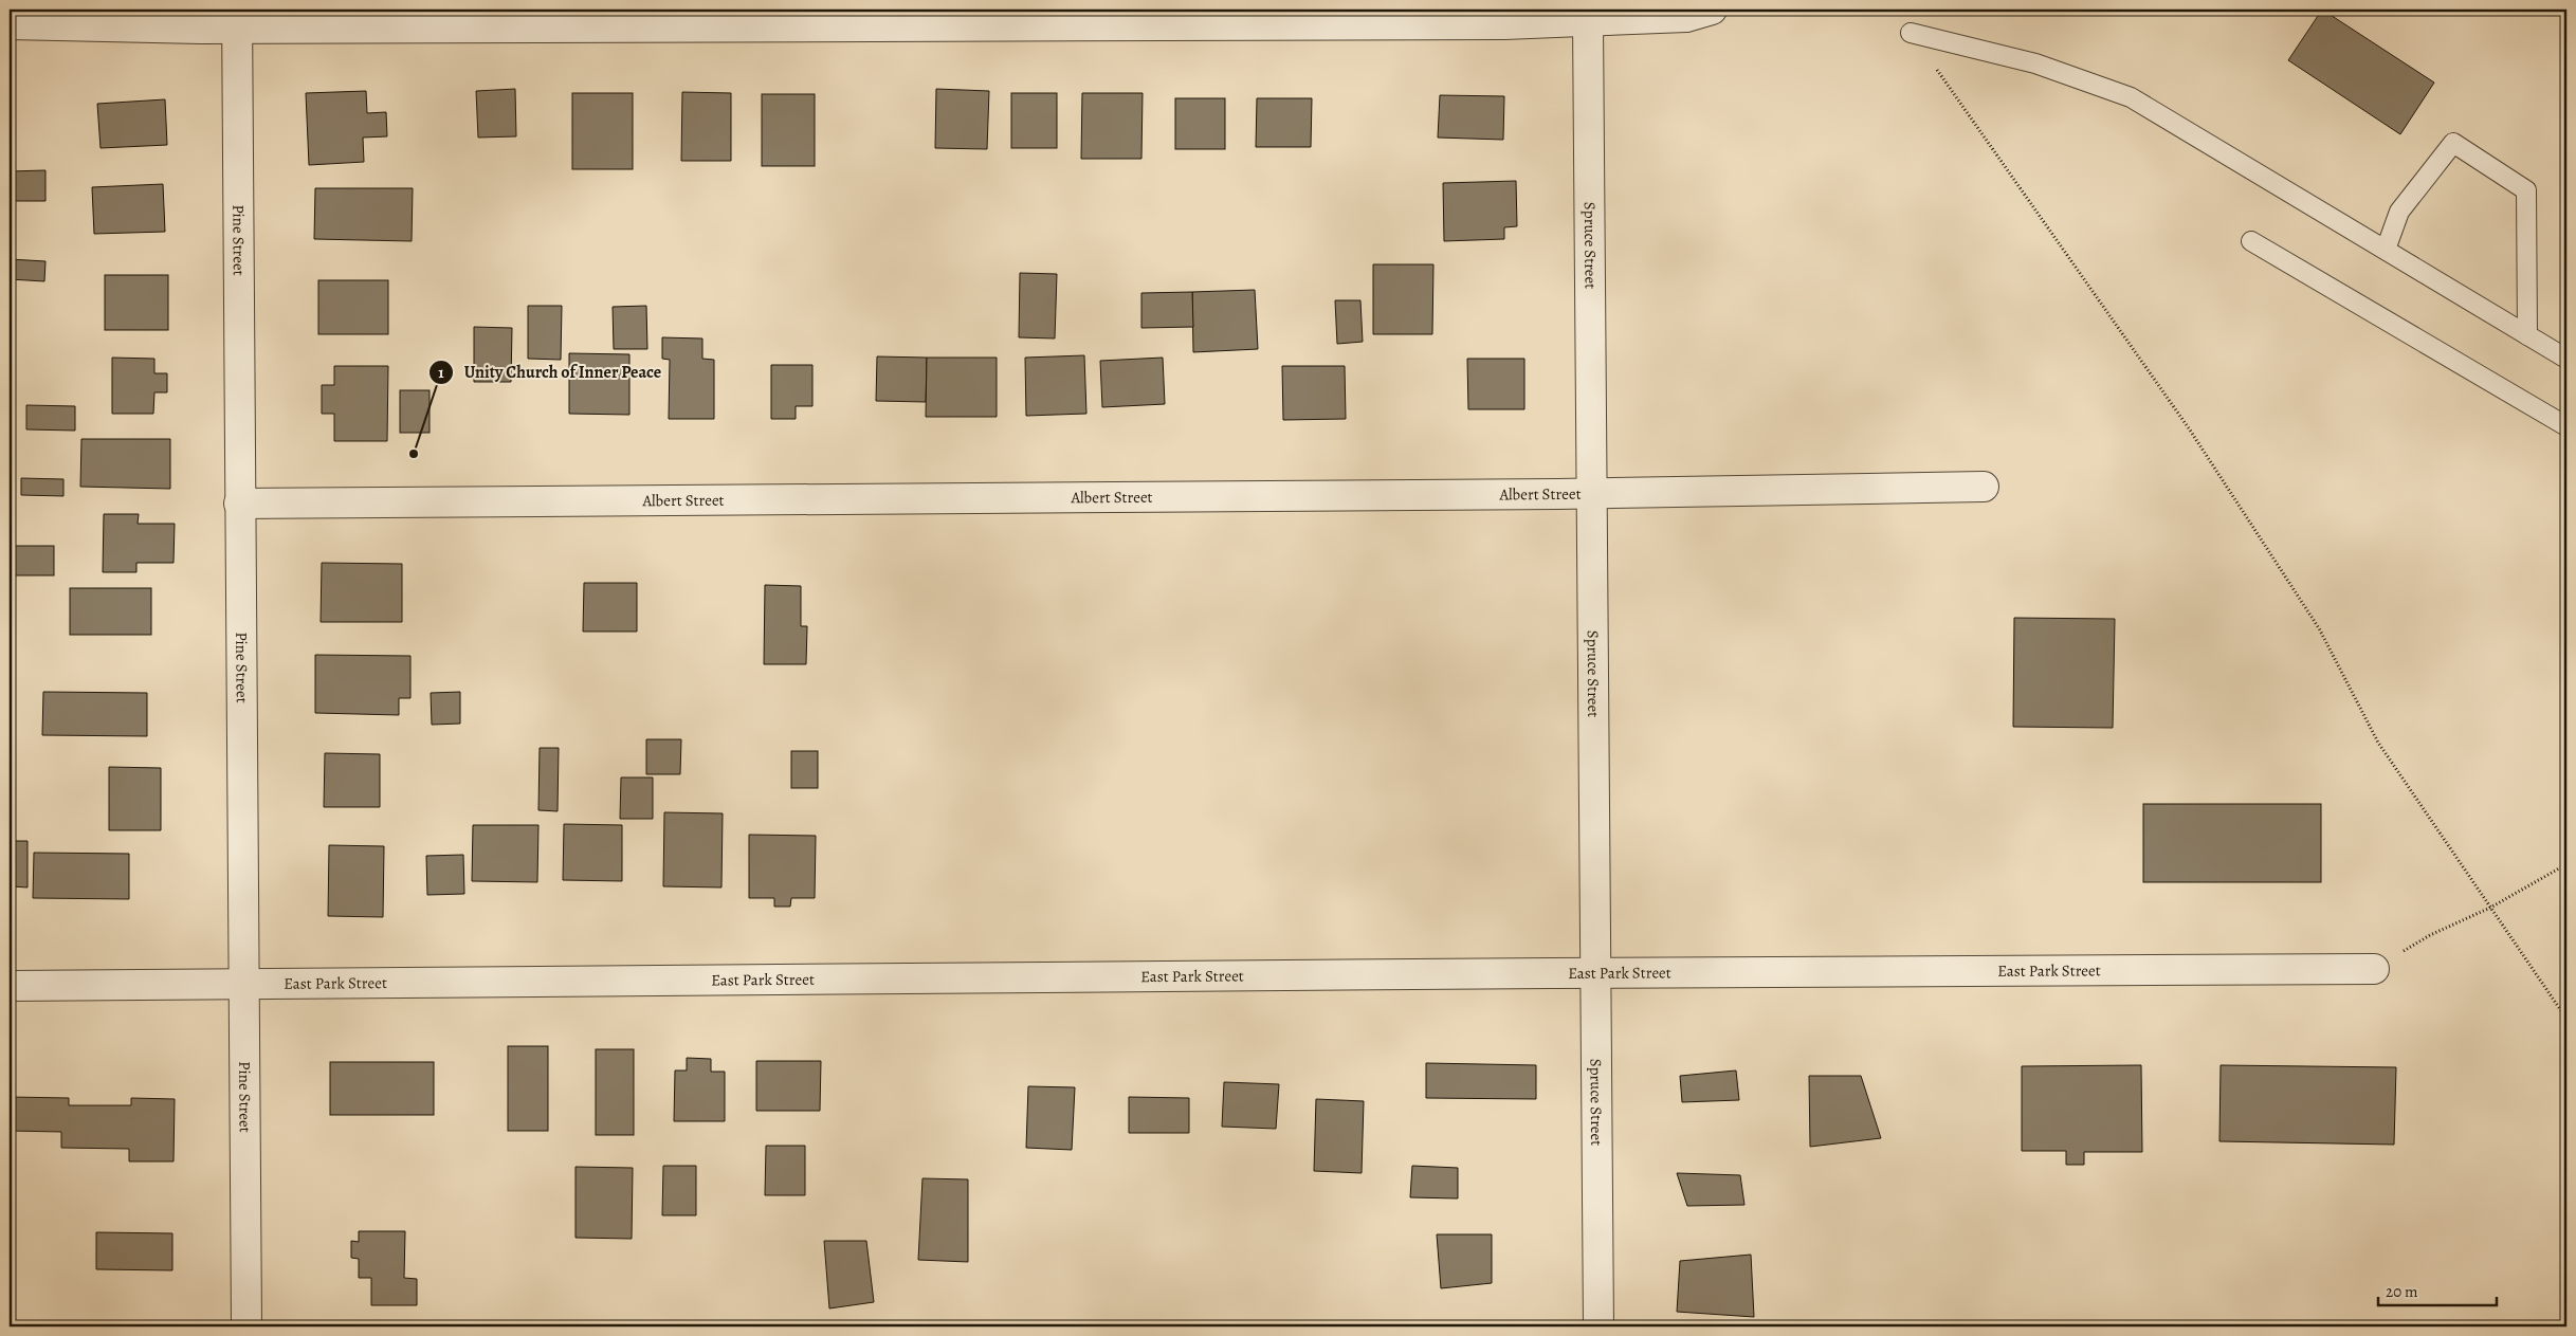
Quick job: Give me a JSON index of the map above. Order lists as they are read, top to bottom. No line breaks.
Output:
{"streets":{"street":["Pine Street","Spruce Street","Albert Street","East Park Street"]},"crossings":[["Pine Street","Albert Street"],["Pine Street","East Park Street"],["Spruce Street","Albert Street"],["Spruce Street","East Park Street"]],"places":["Unity Church of Inner Peace"],"scale_bar":"20 m"}
